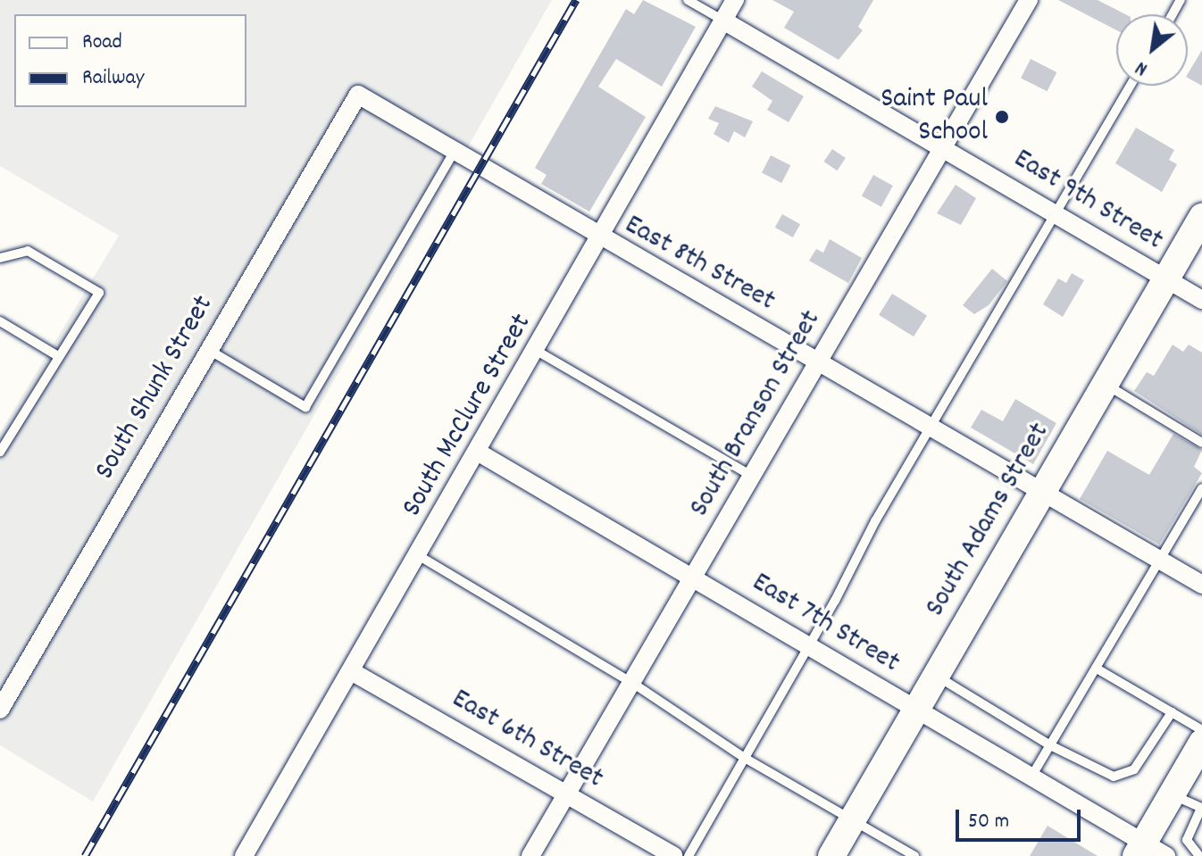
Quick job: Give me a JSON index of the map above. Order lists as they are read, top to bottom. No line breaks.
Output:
{"streets":{"main road":["South Adams Street"],"street":["East 9th Street","East 8th Street","South Shunk Street","South Branson Street","South McClure Street","East 7th Street","East 6th Street"]},"crossings":[["East 9th Street","South Branson Street"],["East 9th Street","South McClure Street"],["East 9th Street","South Adams Street"],["East 8th Street","South Shunk Street"],["East 8th Street","South Branson Street"],["East 8th Street","South McClure Street"],["East 8th Street","South Adams Street"],["South Branson Street","East 7th Street"],["South Branson Street","East 6th Street"],["South McClure Street","East 7th Street"],["South McClure Street","East 6th Street"],["South Adams Street","East 7th Street"]],"places":["Saint Paul School"],"legend":["Road","Railway"],"scale_bar":"50 m","north":"bottom left"}
